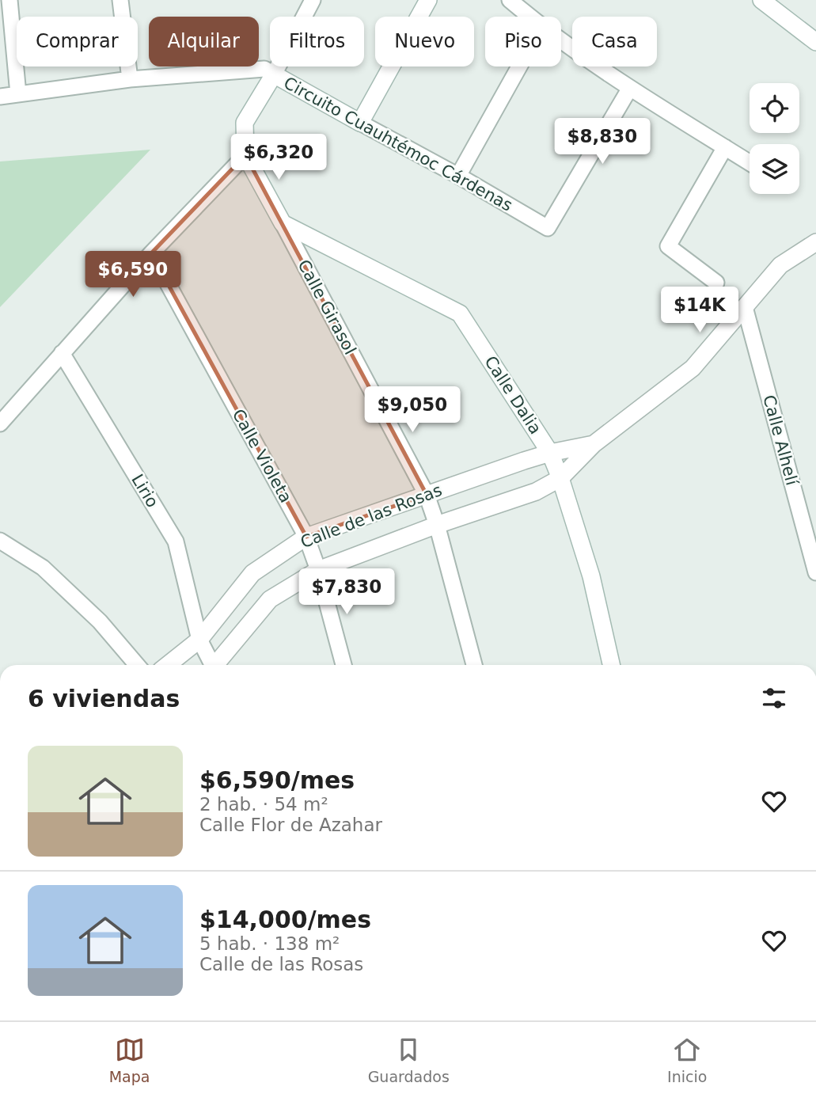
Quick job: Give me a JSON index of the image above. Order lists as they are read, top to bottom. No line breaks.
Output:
{"streets":{"street":["Circuito Cuauhtémoc Cárdenas","Calle Girasol","Calle Dalia","Calle Alhelí","Calle Violeta","Lirio","Calle de las Rosas"]},"crossings":[["Circuito Cuauhtémoc Cárdenas","Calle Girasol"],["Calle Girasol","Calle Dalia"],["Calle Girasol","Calle de las Rosas"],["Calle Dalia","Calle de las Rosas"],["Calle Alhelí","Calle de las Rosas"],["Calle Violeta","Calle de las Rosas"],["Lirio","Calle de las Rosas"]],"page":{"chip":["Comprar","Alquilar","Filtros","Nuevo","Piso","Casa"],"price":["$8,830","$6,320","$6,590","$14K","$9,050","$7,830"],"heading":"6 viviendas","list":[{"name":"$6,590/mes","note":"2 hab. · 54 m² · Calle Flor de Azahar"},{"name":"$14,000/mes","note":"5 hab. · 138 m² · Calle de las Rosas"}],"tabs":["Mapa","Guardados","Inicio"]}}
